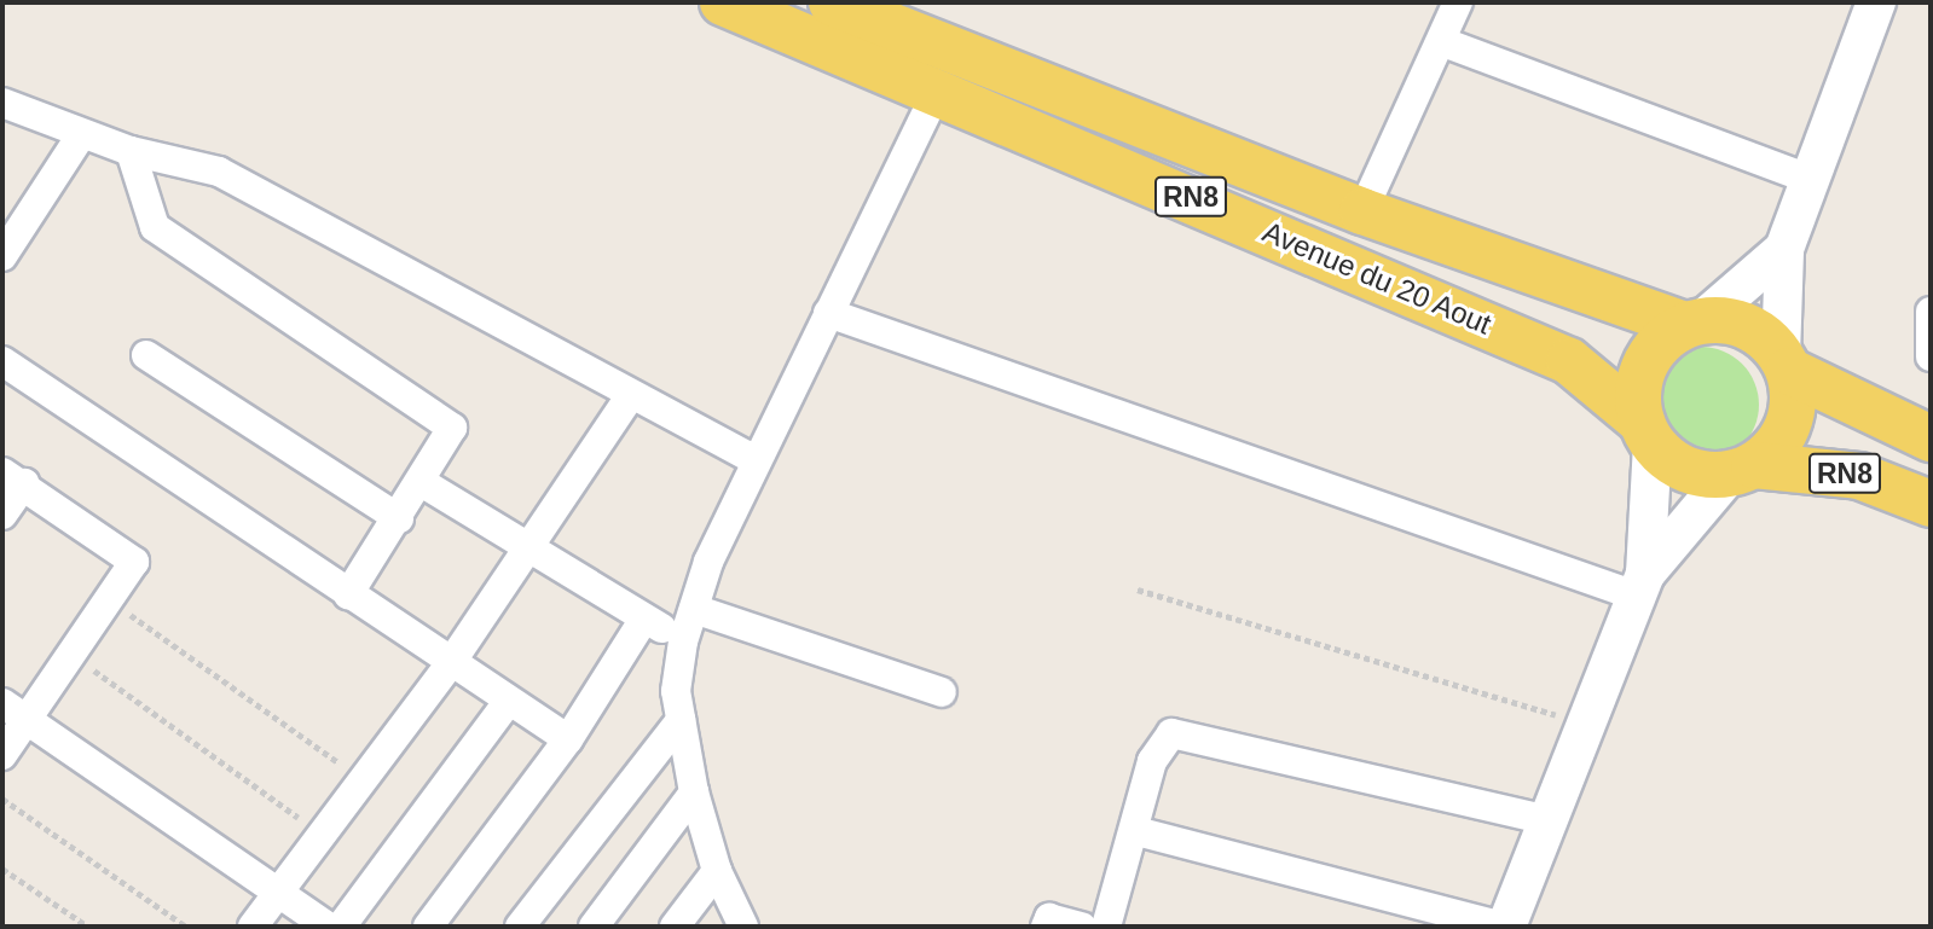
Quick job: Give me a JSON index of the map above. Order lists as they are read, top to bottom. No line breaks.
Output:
{"streets":{"main road":["RN8","Avenue du 20 Aout"]},"crossings":[["RN8","Avenue du 20 Aout"]]}
